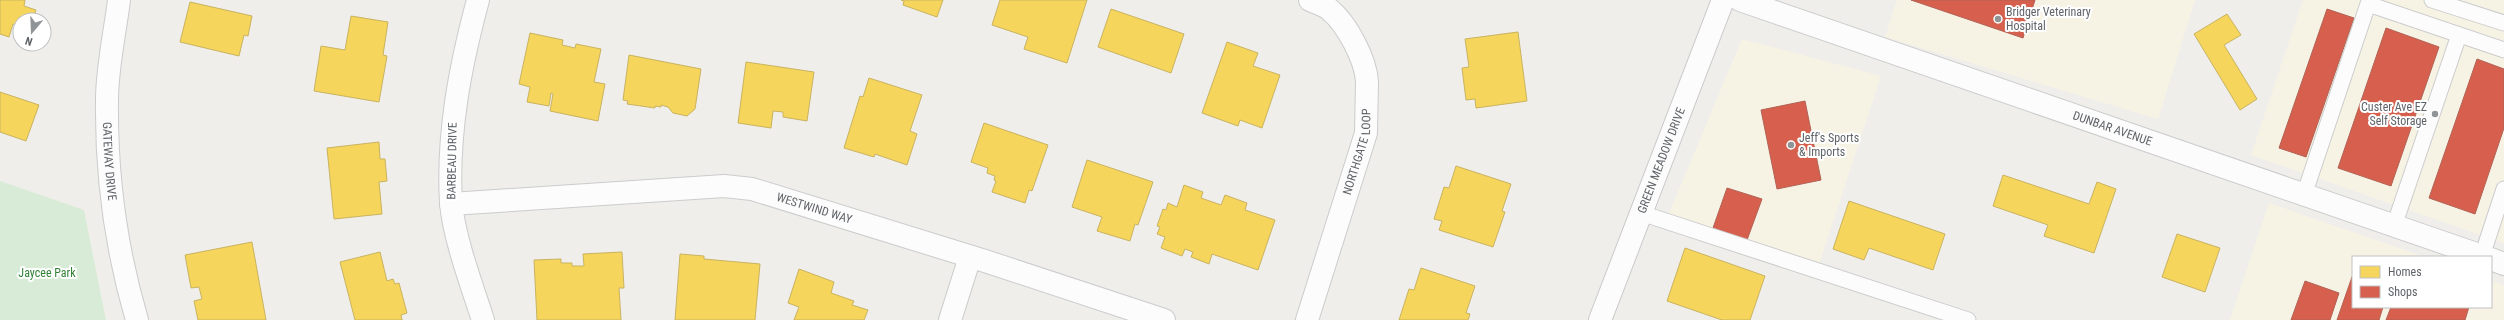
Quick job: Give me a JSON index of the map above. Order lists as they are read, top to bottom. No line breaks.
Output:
{"streets":{"street":["DUNBAR AVENUE","NORTHGATE LOOP","GREEN MEADOW DRIVE","GATEWAY DRIVE","BARBEAU DRIVE","WESTWIND WAY"]},"crossings":[["BARBEAU DRIVE","WESTWIND WAY"]],"parks":["Jaycee Park"],"places":["Bridger Veterinary Hospital","Custer Ave EZ Self Storage","Jeff's Sports & Imports"],"legend":["Homes","Shops"],"north":"bottom"}
